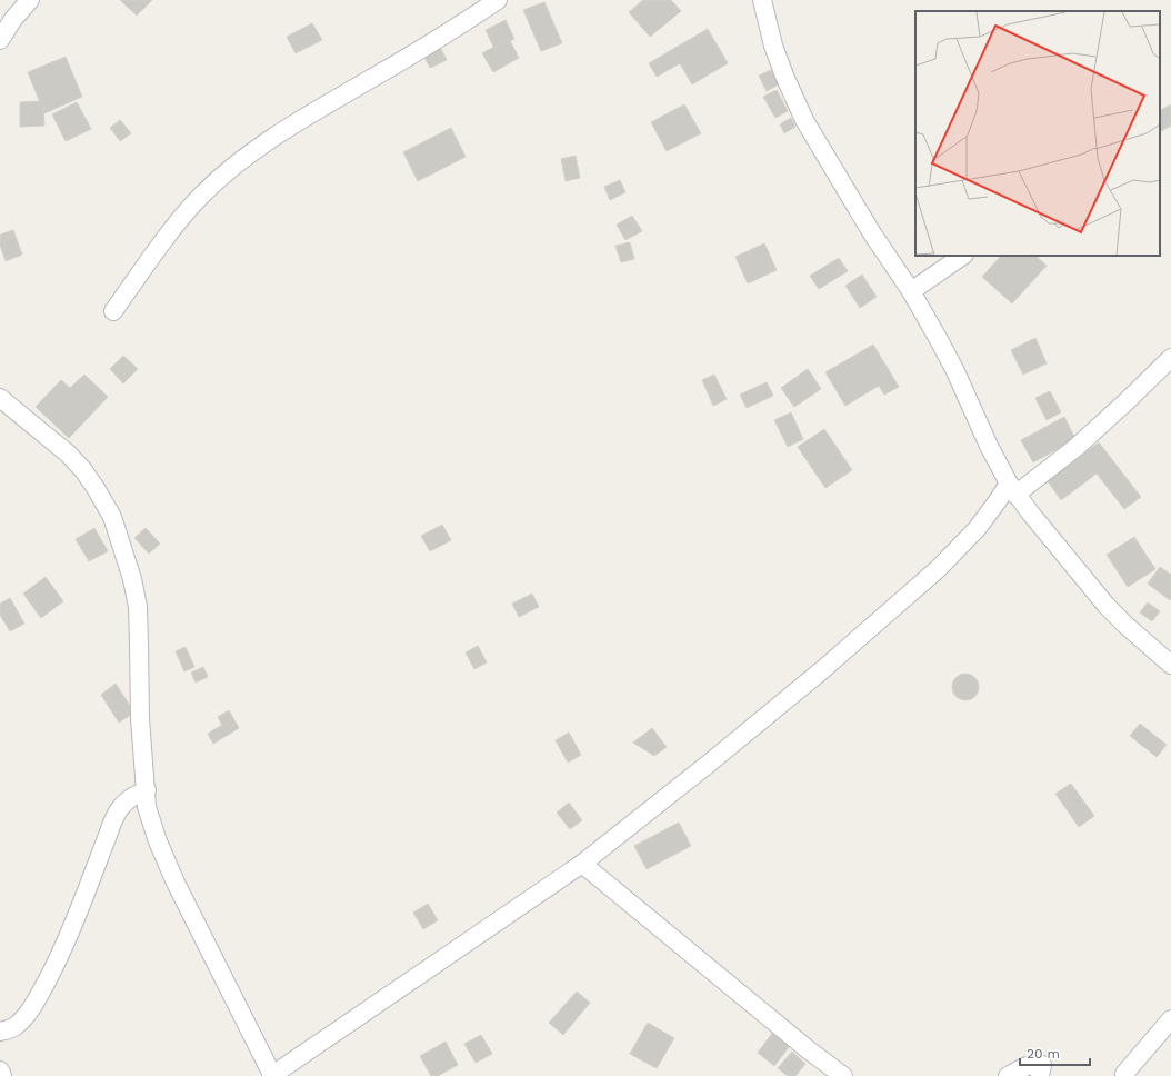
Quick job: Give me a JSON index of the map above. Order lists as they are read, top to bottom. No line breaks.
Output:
{"scale_bar":"20 m"}
